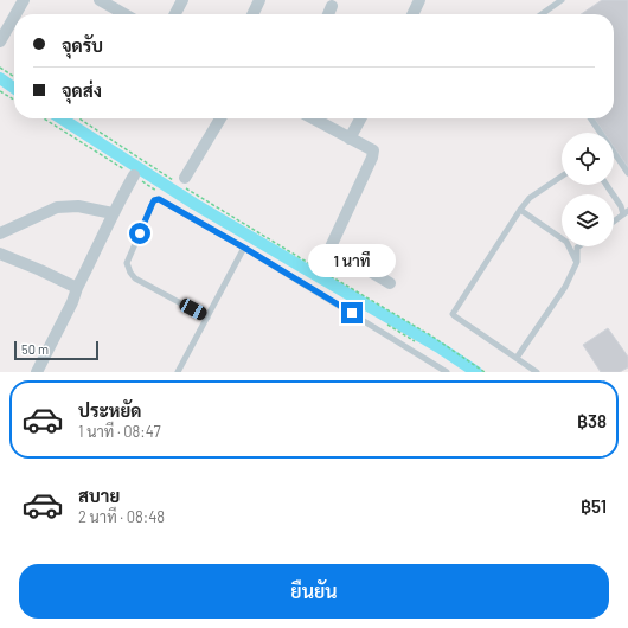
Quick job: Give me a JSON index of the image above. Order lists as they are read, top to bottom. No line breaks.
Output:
{"scale_bar":"50 m","page":{"banner":["จุดรับ","จุดส่ง"],"bubble":"1 นาที","scale":"50 m","list":[{"name":"ประหยัด","note":"1 นาที · 08:47","value":"฿38"},{"name":"สบาย","note":"2 นาที · 08:48","value":"฿51"}],"buttons":"ยืนยัน"}}
